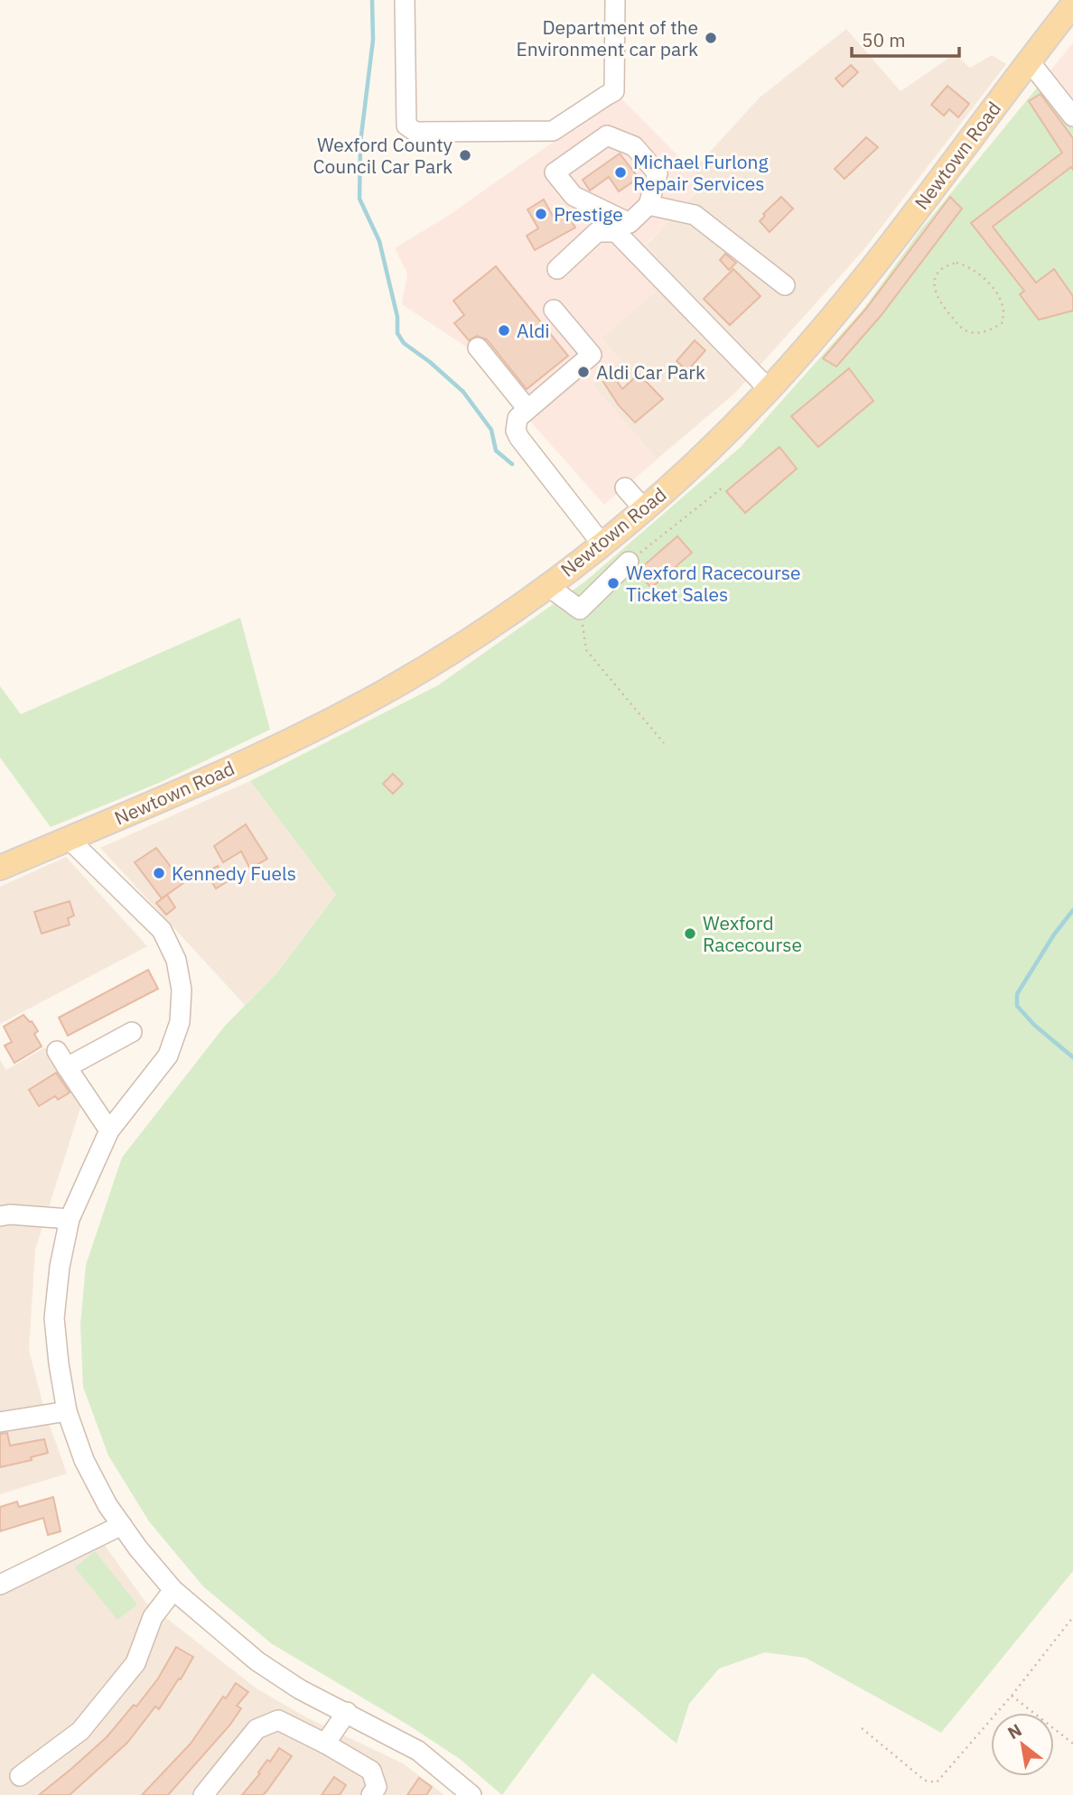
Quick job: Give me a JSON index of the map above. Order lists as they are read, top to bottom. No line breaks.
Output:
{"streets":{"main road":["Newtown Road"]},"places":["Department of the Environment car park","Wexford County Council Car Park","Michael Furlong Repair Services","Prestige","Aldi","Aldi Car Park","Wexford Racecourse Ticket Sales","Kennedy Fuels","Wexford Racecourse"],"scale_bar":"50 m","north":"top left"}
